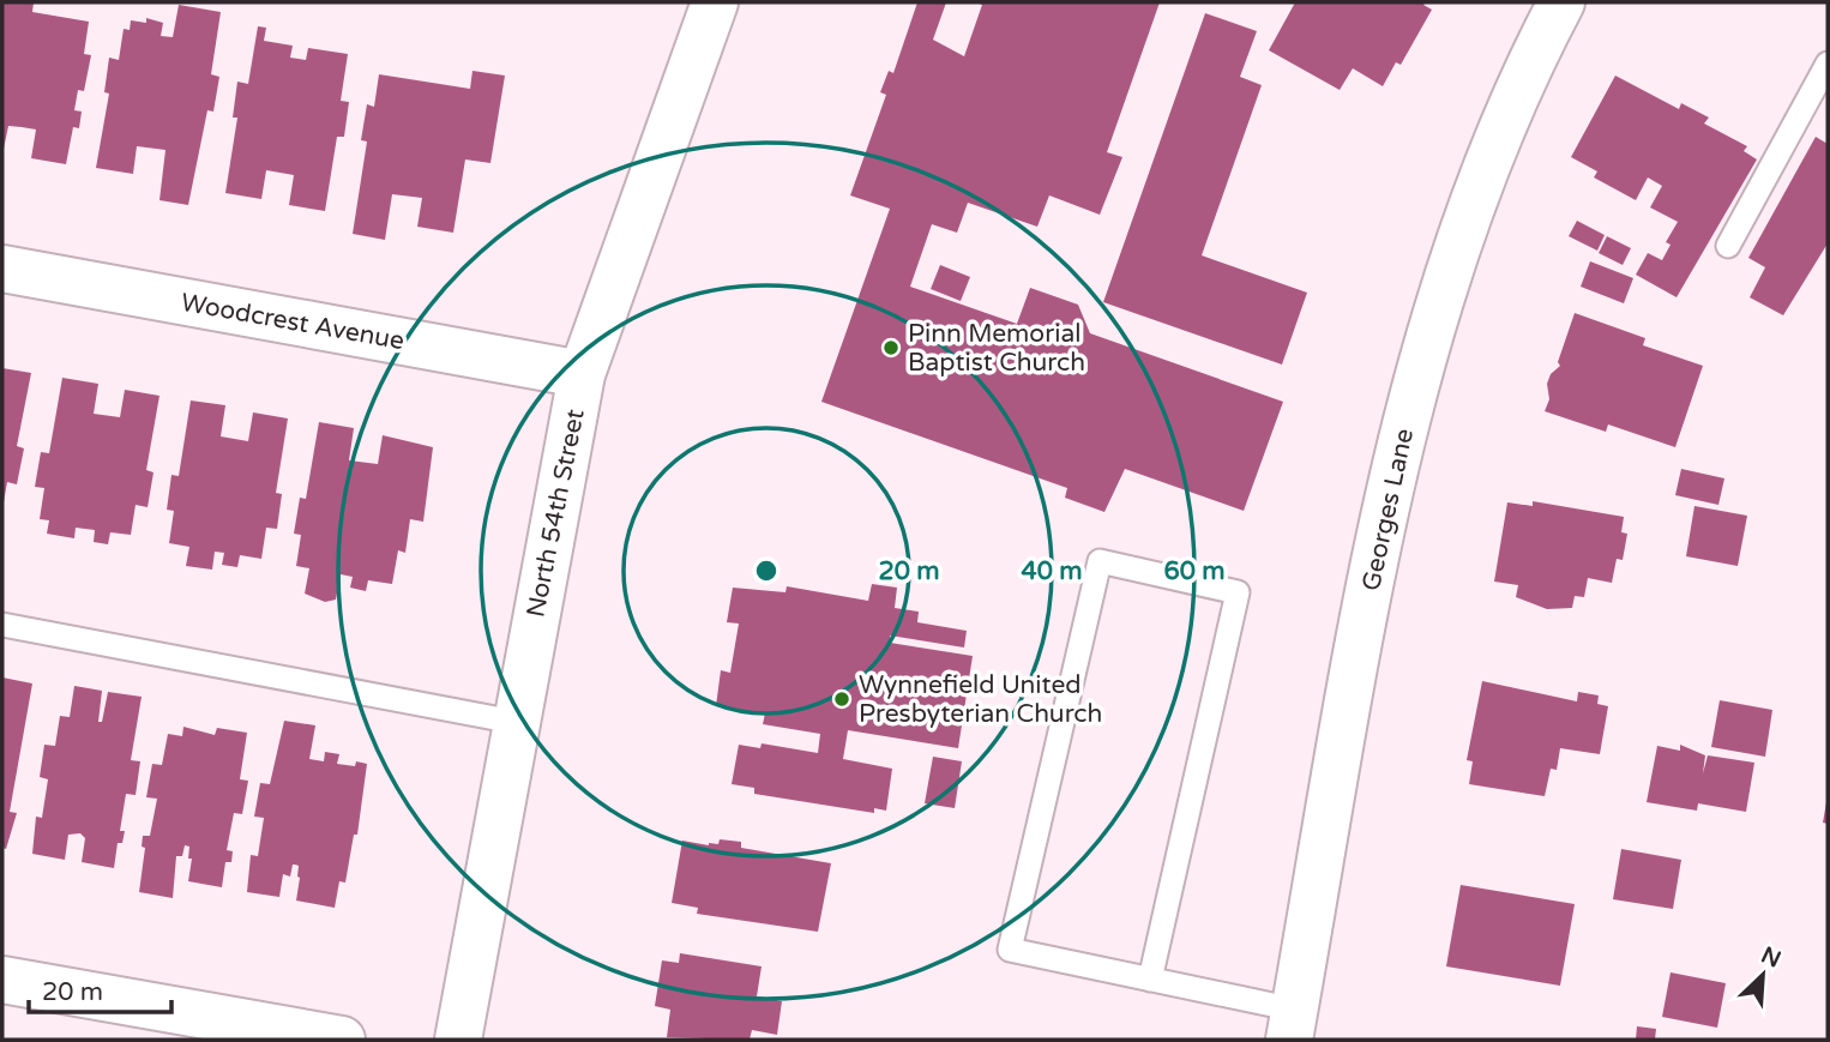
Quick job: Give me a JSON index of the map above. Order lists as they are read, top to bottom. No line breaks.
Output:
{"streets":{"street":["Woodcrest Avenue","Georges Lane","North 54th Street"]},"crossings":[["Woodcrest Avenue","North 54th Street"]],"places":["Pinn Memorial Baptist Church","Wynnefield United Presbyterian Church"],"scale_bar":"20 m","north":"top right","rings":["20 m","40 m","60 m"]}
